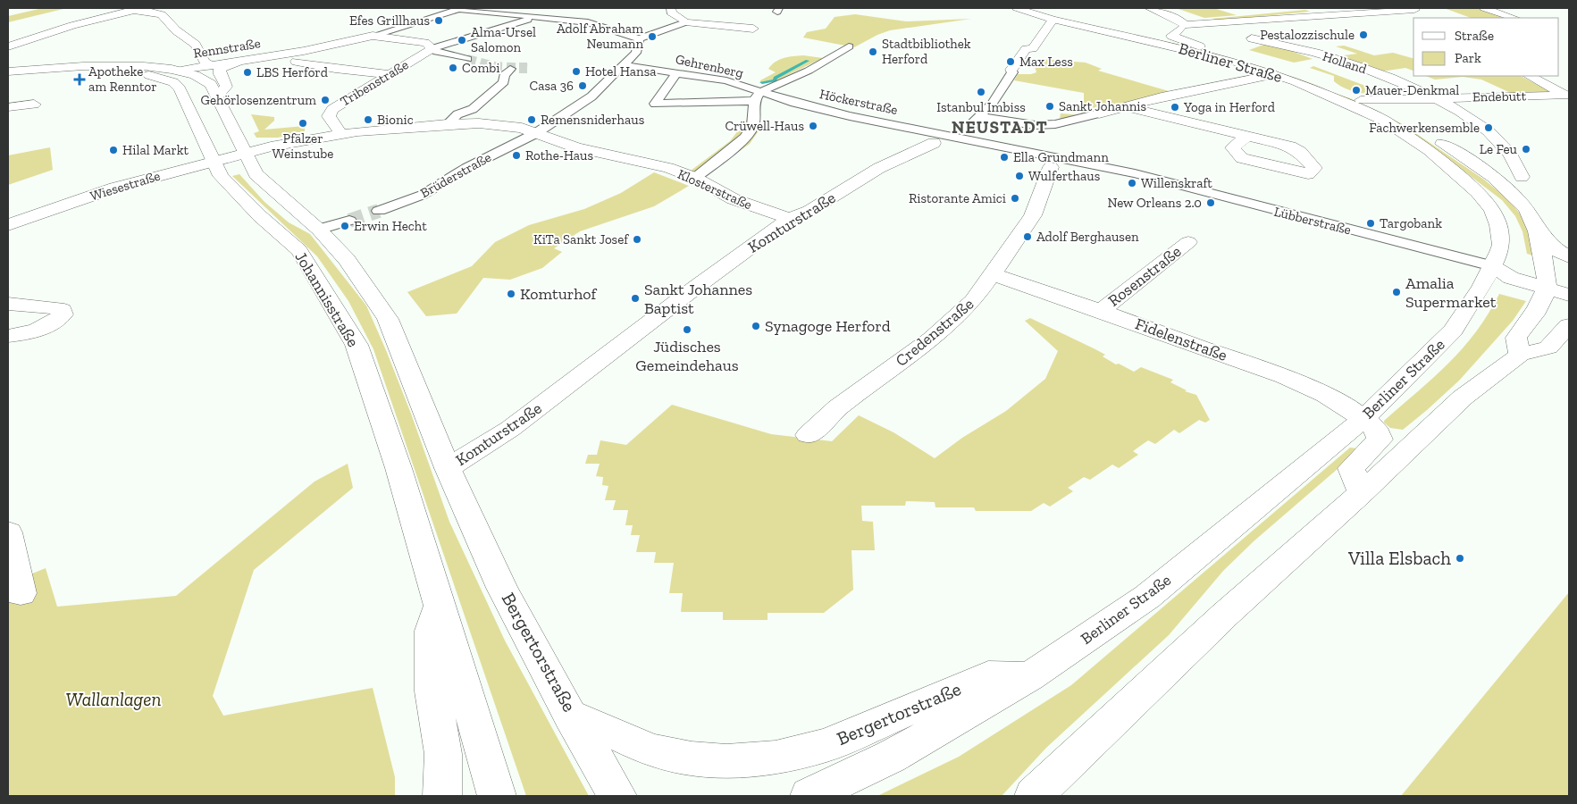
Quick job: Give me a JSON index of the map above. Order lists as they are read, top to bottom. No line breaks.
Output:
{"streets":{"street":["Rennstraße","Berliner Straße","Holland","Gehrenberg","Tribenstraße","Endebutt","Höckerstraße","Brüderstraße","Wiesestraße","Klosterstraße","Lübberstraße","Komturstraße","Rosenstraße","Johannisstraße","Credenstraße","Fidelenstraße","Bergertorstraße"]},"crossings":[["Rennstraße","Johannisstraße"],["Berliner Straße","Holland"],["Berliner Straße","Lübberstraße"],["Berliner Straße","Fidelenstraße"],["Berliner Straße","Bergertorstraße"],["Holland","Endebutt"],["Gehrenberg","Höckerstraße"],["Gehrenberg","Brüderstraße"],["Tribenstraße","Klosterstraße"],["Höckerstraße","Lübberstraße"],["Höckerstraße","Komturstraße"],["Höckerstraße","Credenstraße"],["Brüderstraße","Klosterstraße"],["Wiesestraße","Johannisstraße"],["Klosterstraße","Komturstraße"],["Lübberstraße","Credenstraße"],["Komturstraße","Johannisstraße"],["Komturstraße","Bergertorstraße"],["Rosenstraße","Fidelenstraße"],["Johannisstraße","Bergertorstraße"],["Credenstraße","Fidelenstraße"]],"districts":["NEUSTADT"],"parks":["Wallanlagen"],"places":{"other":["Efes Grillhaus","Pestalozzischule","Adolf Abraham Neumann","Alma-Ursel Salomon","Stadtbibliothek Herford","Max Less","Combi","Hotel Hansa","LBS Herford","Casa 36","Mauer-Denkmal","Istanbul Imbiss","Gehörlosenzentrum","Sankt Johannis","Yoga in Herford","Bionic","Remensniderhaus","Pfälzer Weinstube","Crüwell-Haus","Fachwerkensemble","Le Feu","Hilal Markt","Rothe-Haus","Ella Grundmann","Wulferthaus","Willenskraft","Ristorante Amici","New Orleans 2.0","Targobank","Erwin Hecht","Adolf Berghausen","KiTa Sankt Josef","Amalia Supermarket","Komturhof","Sankt Johannes Baptist","Synagoge Herford","Jüdisches Gemeindehaus","Villa Elsbach"],"health":["Apotheke am Renntor"]},"legend":["Straße","Park"]}
